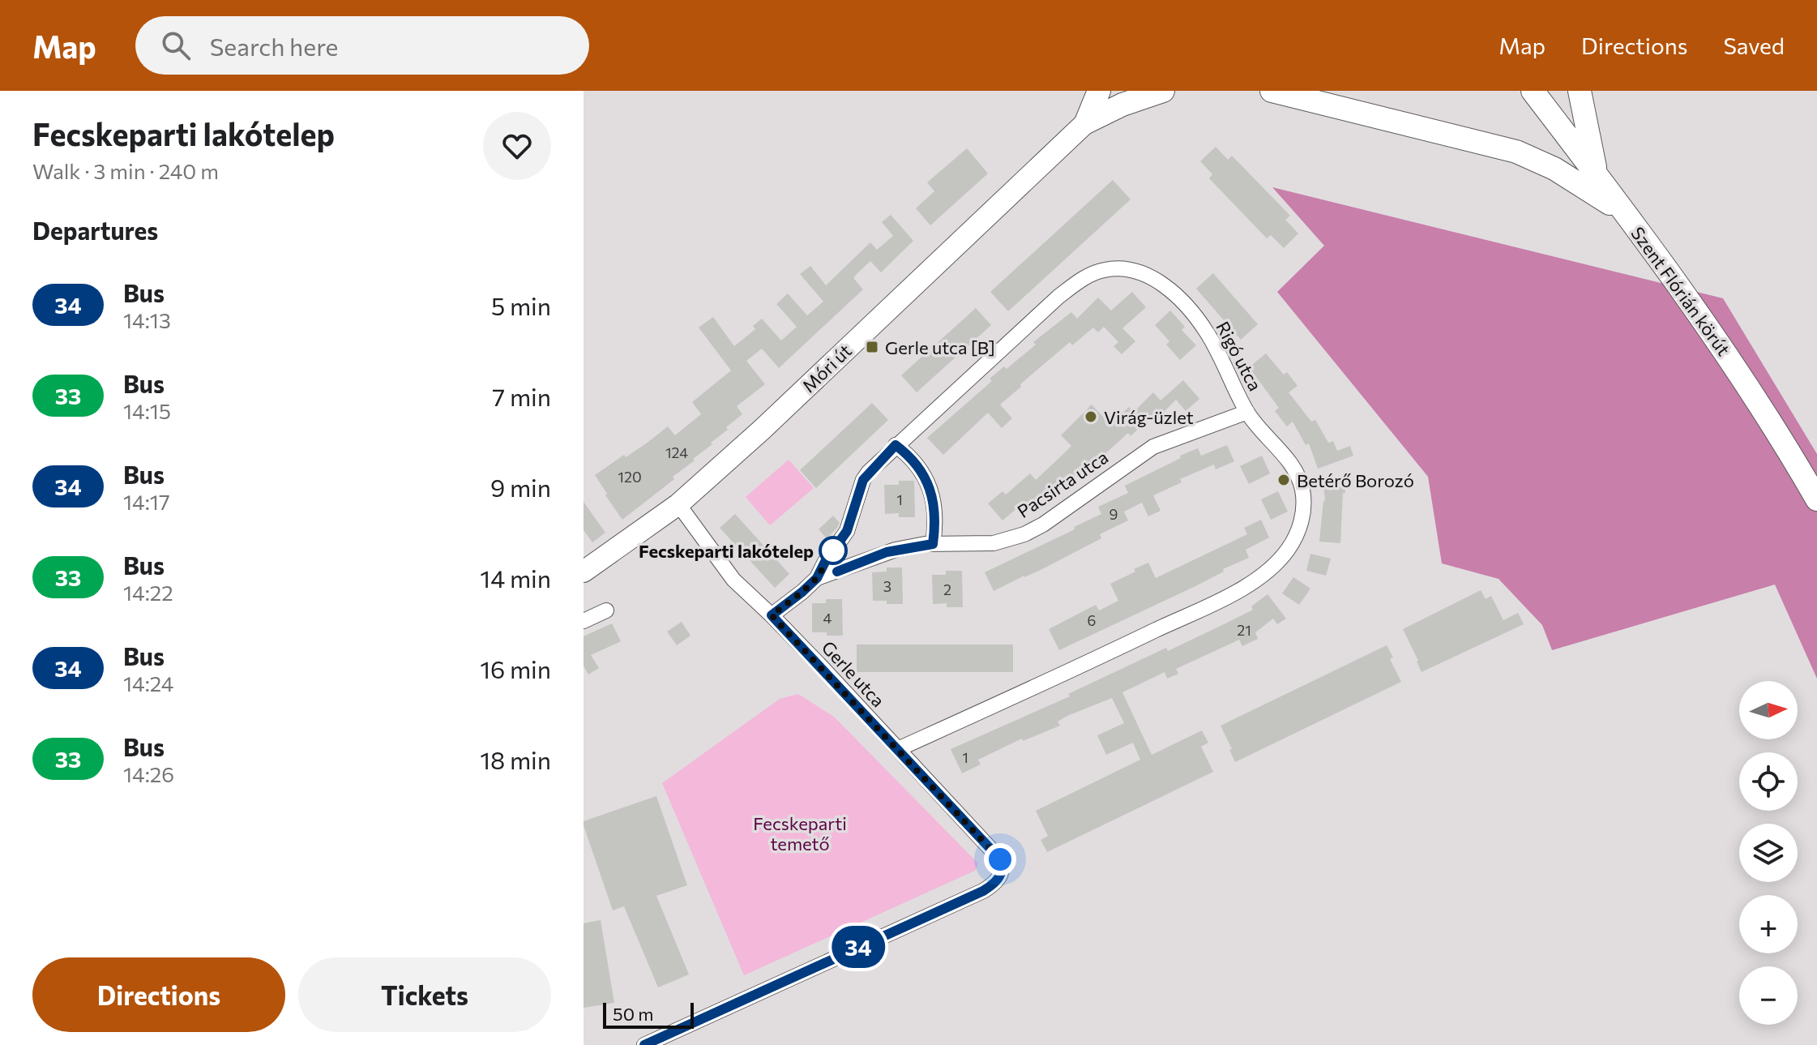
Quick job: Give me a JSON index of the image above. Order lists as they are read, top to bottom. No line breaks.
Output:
{"streets":{"main road":["Szent Flórián körút","Móri út"],"street":["Rigó utca","Pacsirta utca","Gerle utca"]},"crossings":[["Rigó utca","Pacsirta utca"],["Rigó utca","Gerle utca"],["Móri út","Gerle utca"]],"parks":["Fecskeparti temető"],"places":{"transit":["Gerle utca [B]"],"other":["Virág-üzlet","Betérő Borozó","Fecskeparti lakótelep"]},"lines":["bus line 34"],"house_numbers":["124","120","1","9","3","2","4","6","21","1"],"scale_bar":"50 m","north":"right","page":{"header":"Map","search":"Search here","nav":["Map","Directions","Saved"],"heading":[["Fecskeparti lakótelep","Walk · 3 min · 240 m"],"Departures"],"on_map":"34","list":[{"mark":"34","name":"Bus","note":"14:13","value":"5 min"},{"mark":"33","name":"Bus","note":"14:15","value":"7 min"},{"mark":"34","name":"Bus","note":"14:17","value":"9 min"},{"mark":"33","name":"Bus","note":"14:22","value":"14 min"},{"mark":"34","name":"Bus","note":"14:24","value":"16 min"},{"mark":"33","name":"Bus","note":"14:26","value":"18 min"}],"map_buttons":["+","−"],"buttons":["Directions","Tickets"],"scale":"50 m"}}
